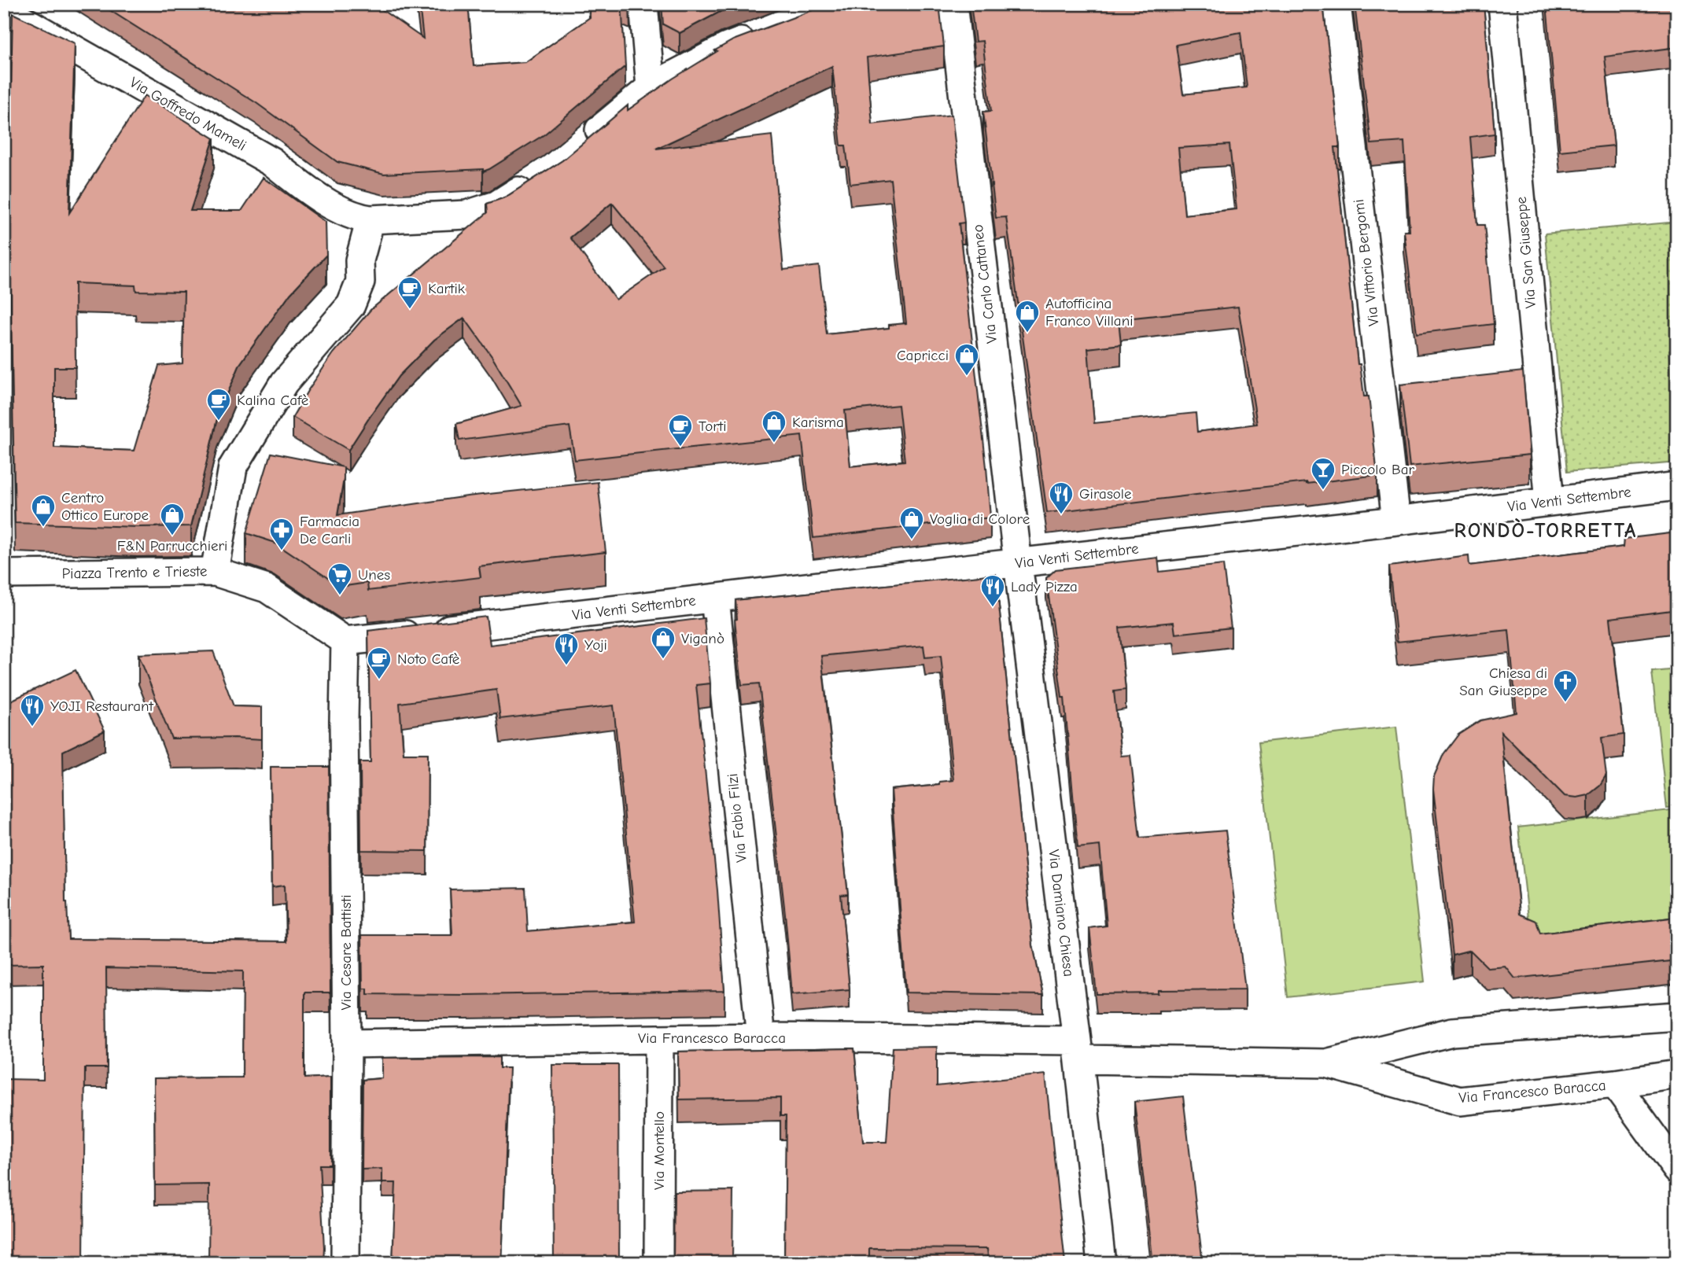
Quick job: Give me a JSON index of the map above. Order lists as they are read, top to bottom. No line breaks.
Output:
{"streets":{"street":["Via Goffredo Mameli","Via San Giuseppe","Via Vittorio Bergomi","Via Carlo Cattaneo","Via Venti Settembre","Piazza Trento e Trieste","Via Fabio Filzi","Via Damiano Chiesa","Via Cesare Battisti","Via Francesco Baracca","Via Montello"]},"crossings":[["Via San Giuseppe","Via Venti Settembre"],["Via Vittorio Bergomi","Via Venti Settembre"],["Via Carlo Cattaneo","Via Venti Settembre"],["Via Carlo Cattaneo","Via Damiano Chiesa"],["Via Venti Settembre","Piazza Trento e Trieste"],["Via Venti Settembre","Via Fabio Filzi"],["Via Venti Settembre","Via Damiano Chiesa"],["Via Venti Settembre","Via Cesare Battisti"],["Piazza Trento e Trieste","Via Cesare Battisti"],["Via Fabio Filzi","Via Francesco Baracca"],["Via Damiano Chiesa","Via Francesco Baracca"],["Via Cesare Battisti","Via Francesco Baracca"],["Via Francesco Baracca","Via Montello"]],"districts":["RONDÒ-TORRETTA"],"places":{"cafe":["Kartik","Kalina Cafè","Torti","Noto Cafè"],"shop":["Autofficina Franco Villani","Capricci","Karisma","Centro Ottico Europe","F&N Parrucchieri","Voglia di Colore","Viganò"],"bar":["Piccolo Bar"],"restaurant":["Girasole","Lady Pizza","Yoji","YOJI Restaurant"],"pharmacy":["Farmacia De Carli"],"supermarket":["Unes"],"church":["Chiesa di San Giuseppe"]}}
